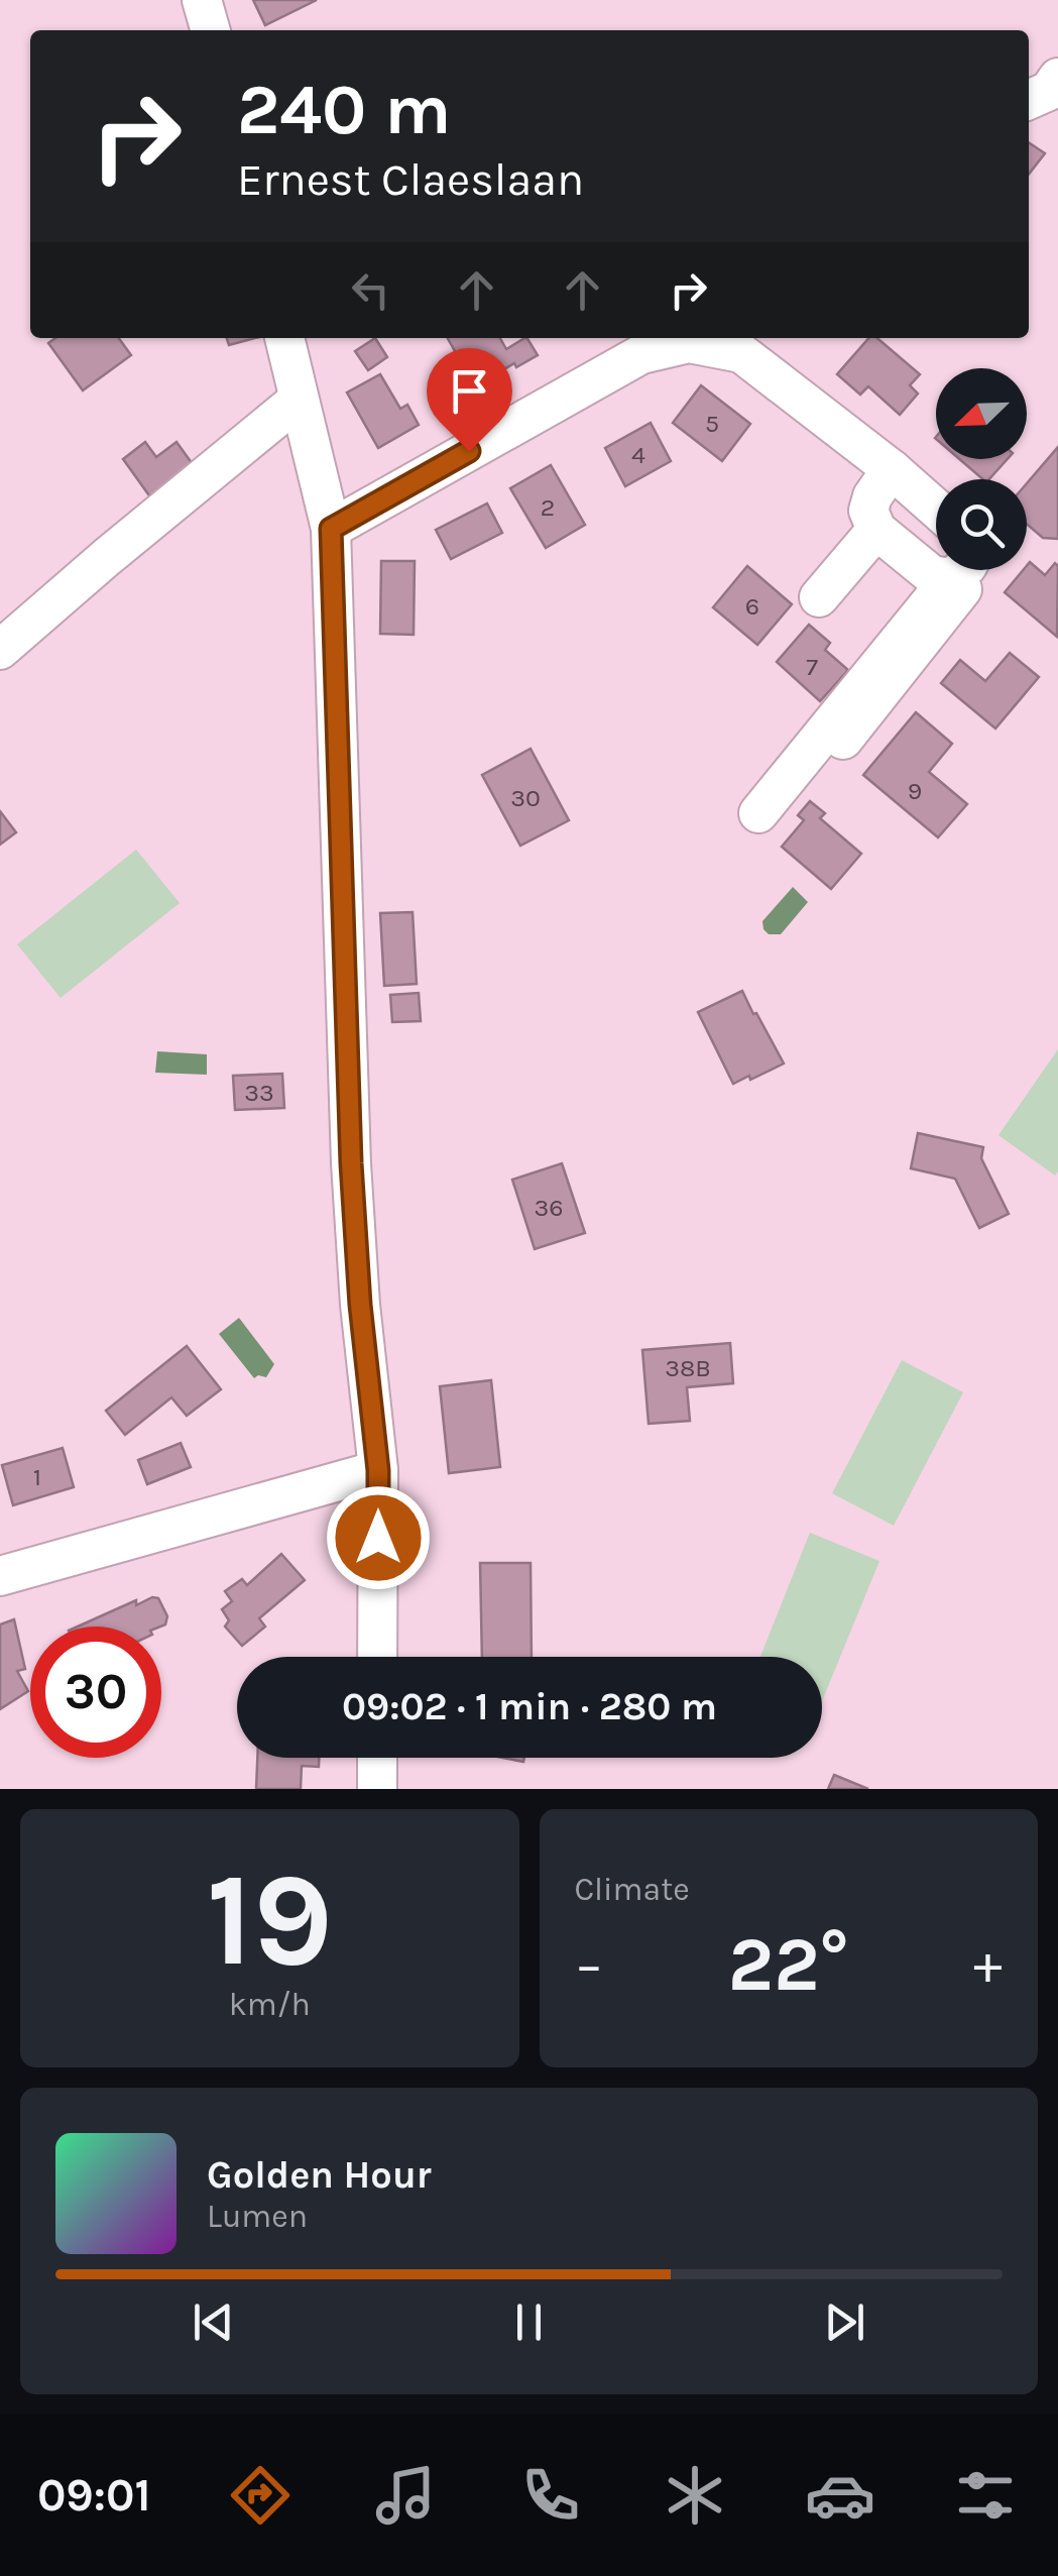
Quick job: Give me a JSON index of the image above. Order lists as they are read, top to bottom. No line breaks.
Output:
{"house_numbers":["5","4","2","6","7","9","30","33","36","38B","1"],"north":"bottom left","page":{"turn":["240 m","Ernest Claeslaan"],"limit":"30","trip":"09:02 · 1 min · 280 m","tile":[["19","km/h"],"Climate"],"heat":["−","22°","+"],"song":["Golden Hour","Lumen"],"tabs":"09:01"}}
